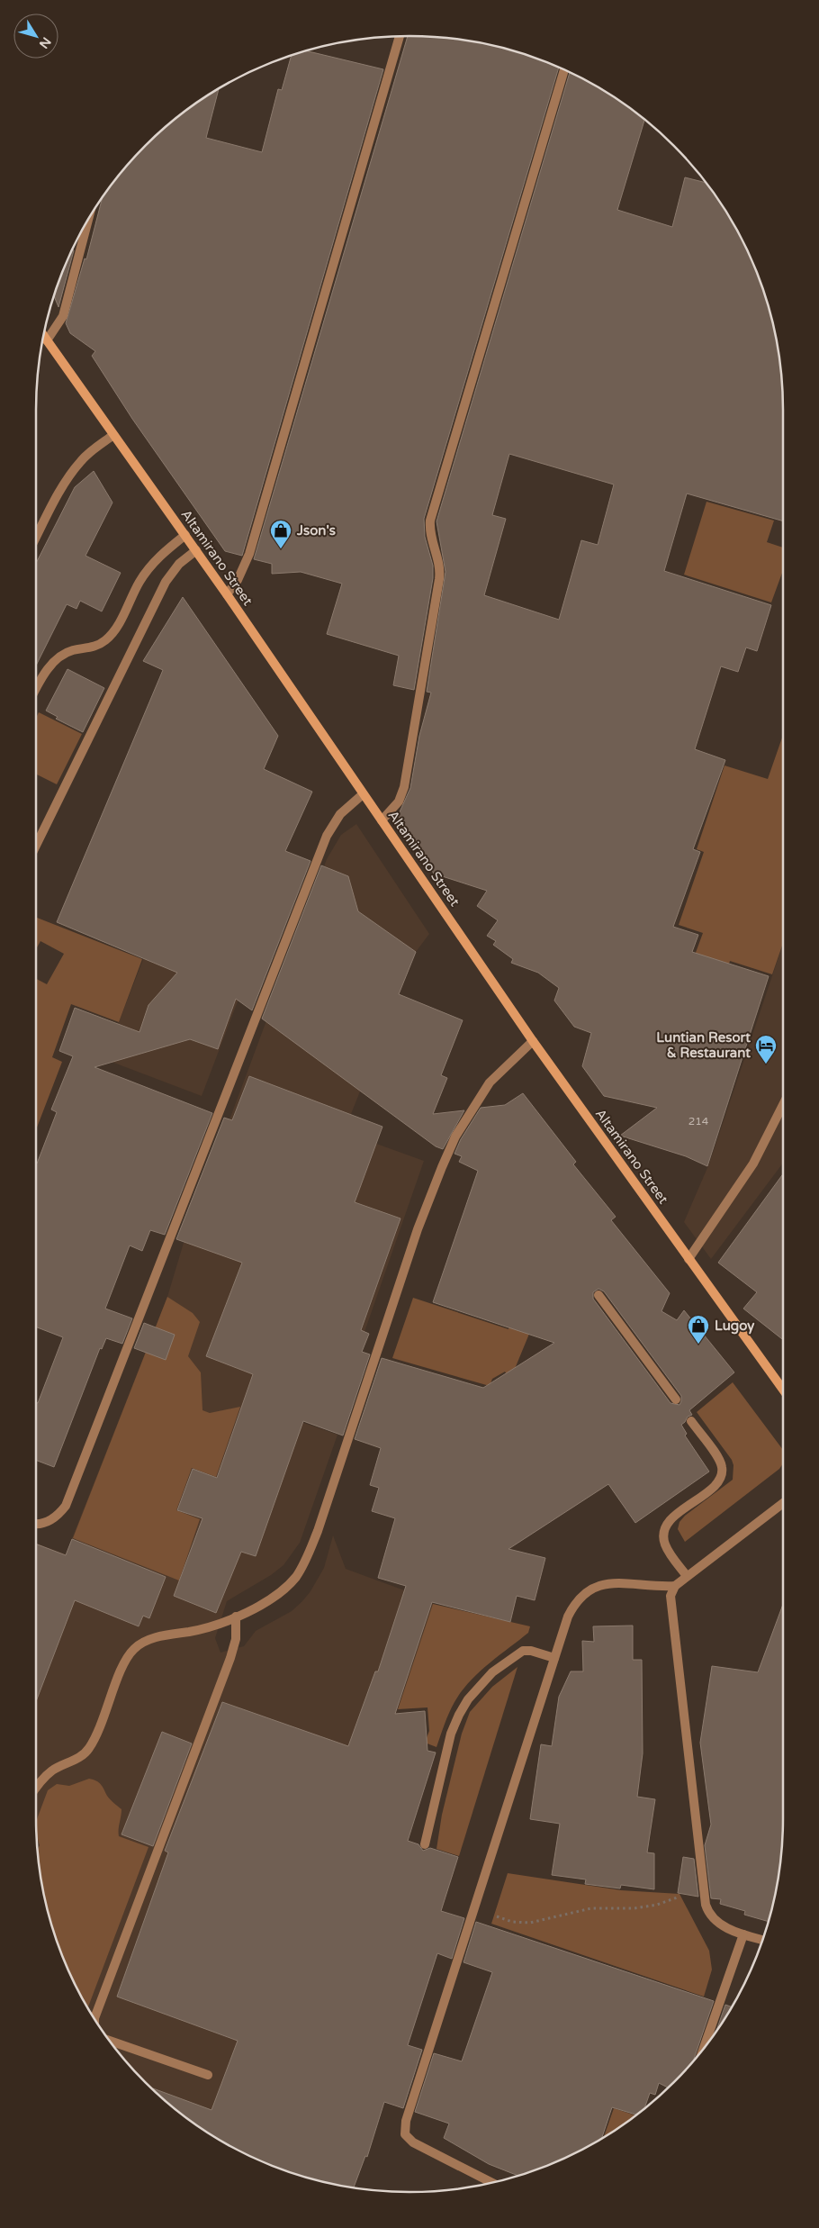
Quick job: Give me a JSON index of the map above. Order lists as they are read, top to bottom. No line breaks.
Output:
{"streets":{"main road":["Altamirano Street"]},"places":{"shop":["Json's","Lugoy"],"hotel":["Luntian Resort & Restaurant"]},"house_numbers":["214"],"north":"bottom right"}
